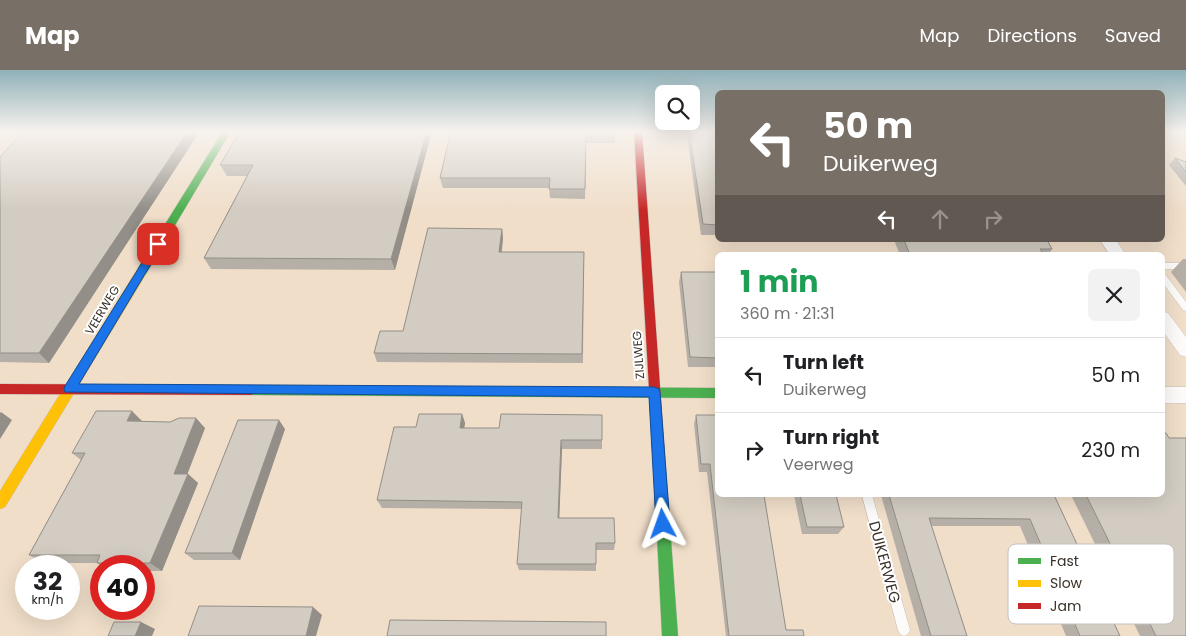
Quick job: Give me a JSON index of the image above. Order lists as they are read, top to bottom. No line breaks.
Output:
{"streets":{"street":["VEERWEG","ZIJLWEG"],"lane":["DUIKERWEG"]},"legend":["Fast","Slow","Jam"],"page":{"header":"Map","nav":["Map","Directions","Saved"],"turn":["50 m","Duikerweg"],"heading":["1 min","360 m · 21:31"],"list":[{"name":"Turn left","note":"Duikerweg","value":"50 m"},{"name":"Turn right","note":"Veerweg","value":"230 m"}],"speed":"32 km/h","limit":"40"}}
